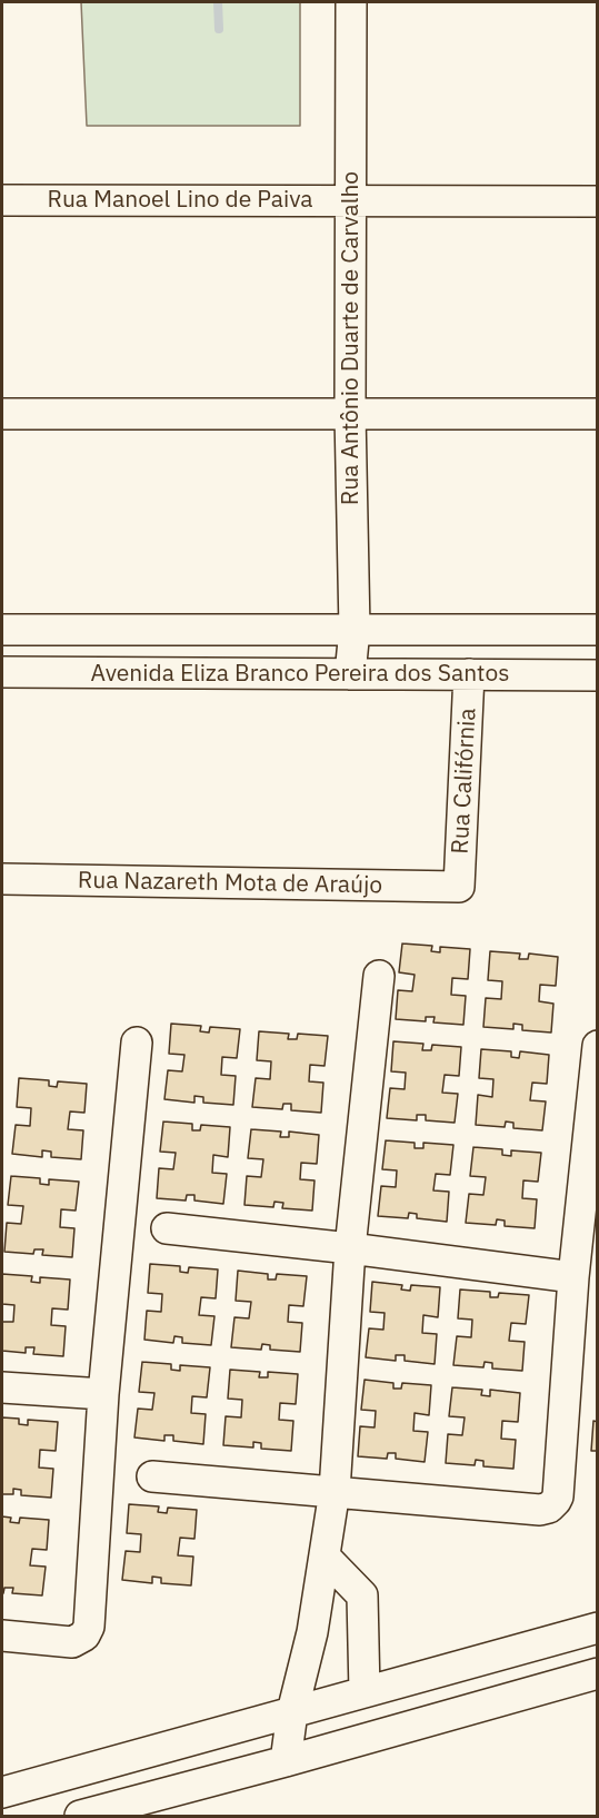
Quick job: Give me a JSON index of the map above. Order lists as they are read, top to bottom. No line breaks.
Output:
{"streets":{"street":["Rua Manoel Lino de Paiva","Rua Antônio Duarte de Carvalho","Avenida Eliza Branco Pereira dos Santos","Rua Califórnia","Rua Nazareth Mota de Araújo"]},"crossings":[["Rua Manoel Lino de Paiva","Rua Antônio Duarte de Carvalho"],["Rua Antônio Duarte de Carvalho","Avenida Eliza Branco Pereira dos Santos"],["Avenida Eliza Branco Pereira dos Santos","Rua Califórnia"],["Rua Califórnia","Rua Nazareth Mota de Araújo"]]}
